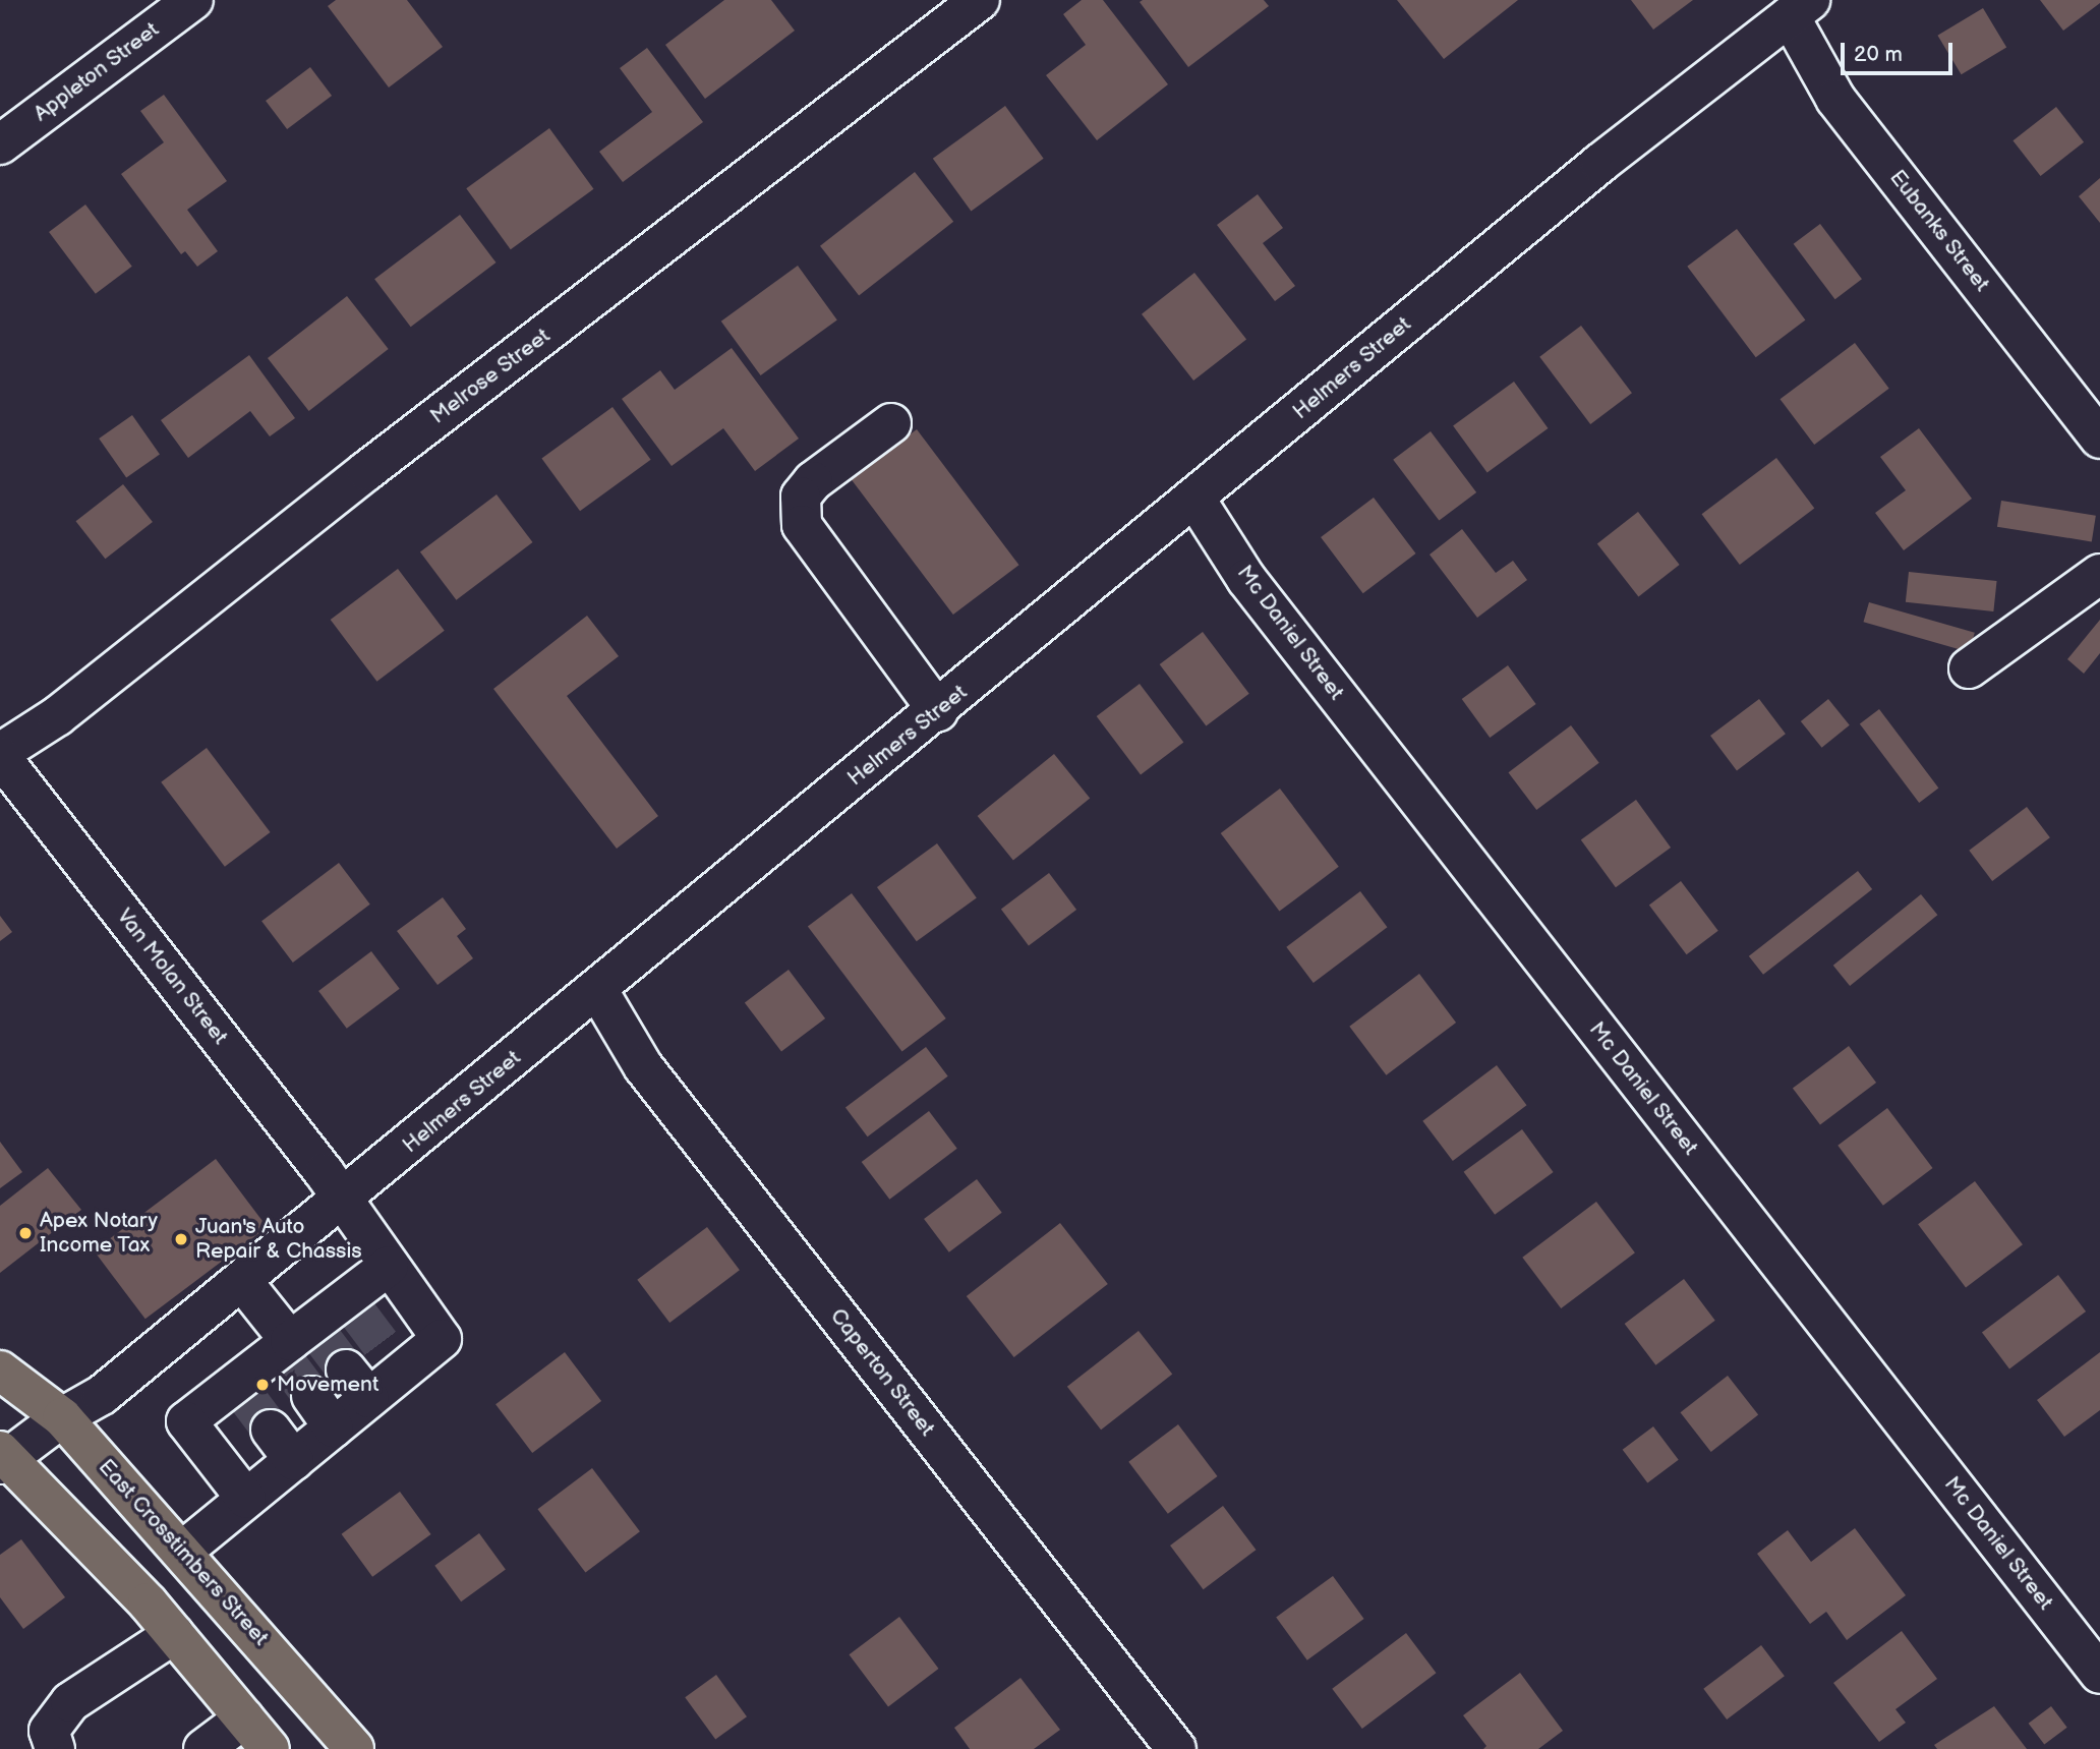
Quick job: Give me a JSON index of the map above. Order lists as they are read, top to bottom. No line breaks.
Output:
{"streets":{"main road":["East Crosstimbers Street"],"street":["Appleton Street","Eubanks Street","Helmers Street","Melrose Street","Mc Daniel Street","Van Molan Street","Caperton Street"]},"crossings":[["Eubanks Street","Helmers Street"],["Helmers Street","Mc Daniel Street"],["Helmers Street","Van Molan Street"],["Helmers Street","Caperton Street"],["Helmers Street","East Crosstimbers Street"],["Melrose Street","Van Molan Street"]],"places":["Apex Notary Income Tax","Juan's Auto Repair & Chassis","Movement"],"scale_bar":"20 m"}
